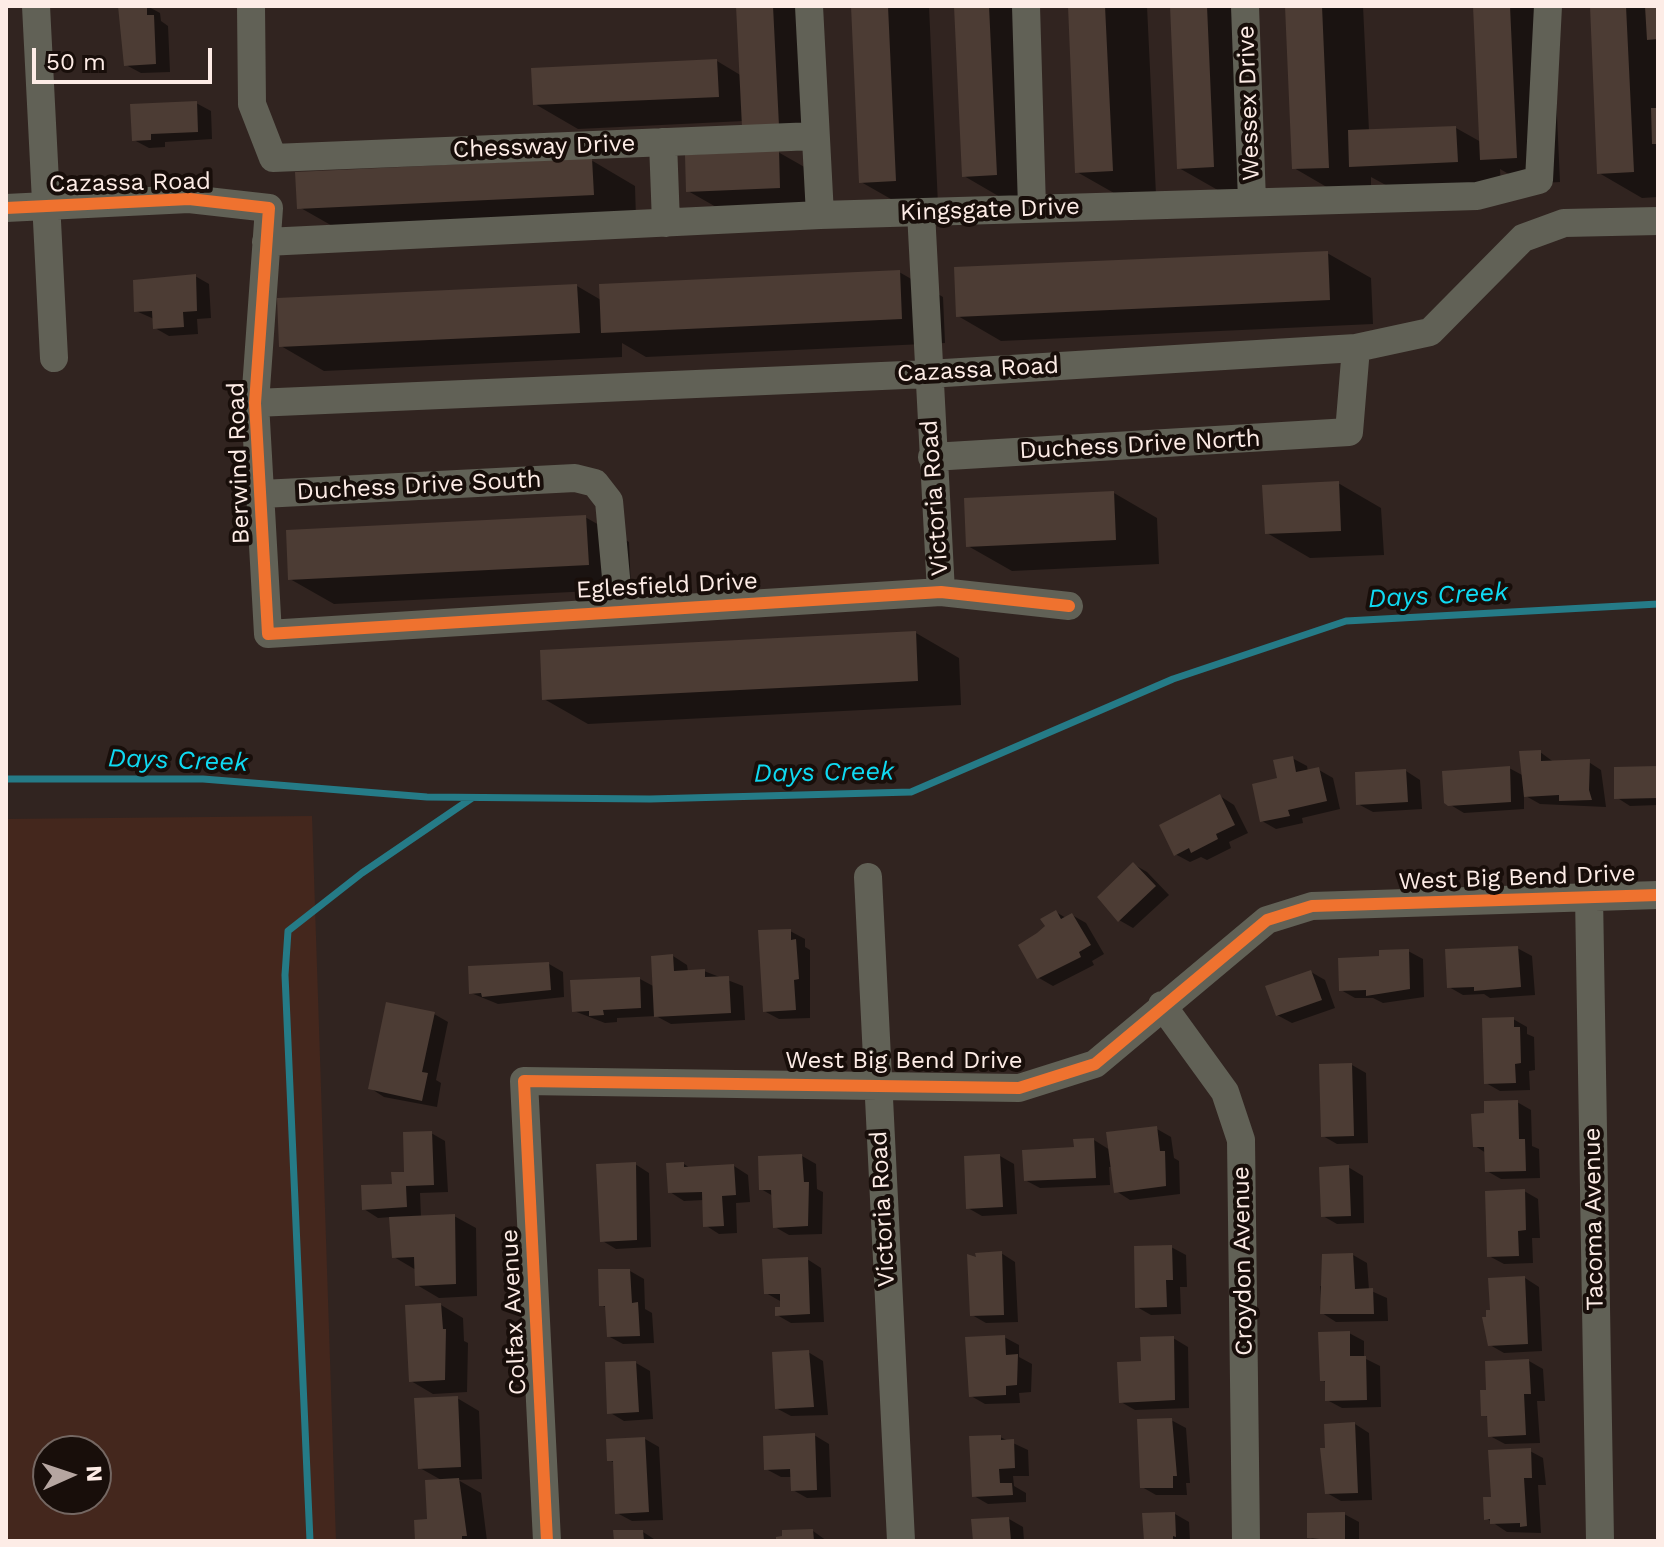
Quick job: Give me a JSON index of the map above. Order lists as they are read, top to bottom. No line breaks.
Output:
{"streets":{"street":["Wessex Drive","Chessway Drive","Cazassa Road","Kingsgate Drive","Duchess Drive North","Berwind Road","Duchess Drive South","Victoria Road","Eglesfield Drive","West Big Bend Drive","Tacoma Avenue","Croydon Avenue","Colfax Avenue"]},"crossings":[["Wessex Drive","Kingsgate Drive"],["Cazassa Road","Kingsgate Drive"],["Cazassa Road","Duchess Drive North"],["Cazassa Road","Berwind Road"],["Cazassa Road","Victoria Road"],["Kingsgate Drive","Berwind Road"],["Kingsgate Drive","Victoria Road"],["Duchess Drive North","Victoria Road"],["Berwind Road","Duchess Drive South"],["Berwind Road","Eglesfield Drive"],["Duchess Drive South","Eglesfield Drive"],["Victoria Road","Eglesfield Drive"],["Victoria Road","West Big Bend Drive"],["West Big Bend Drive","Tacoma Avenue"],["West Big Bend Drive","Croydon Avenue"],["West Big Bend Drive","Colfax Avenue"]],"water":["Days Creek"],"scale_bar":"50 m","north":"right"}
